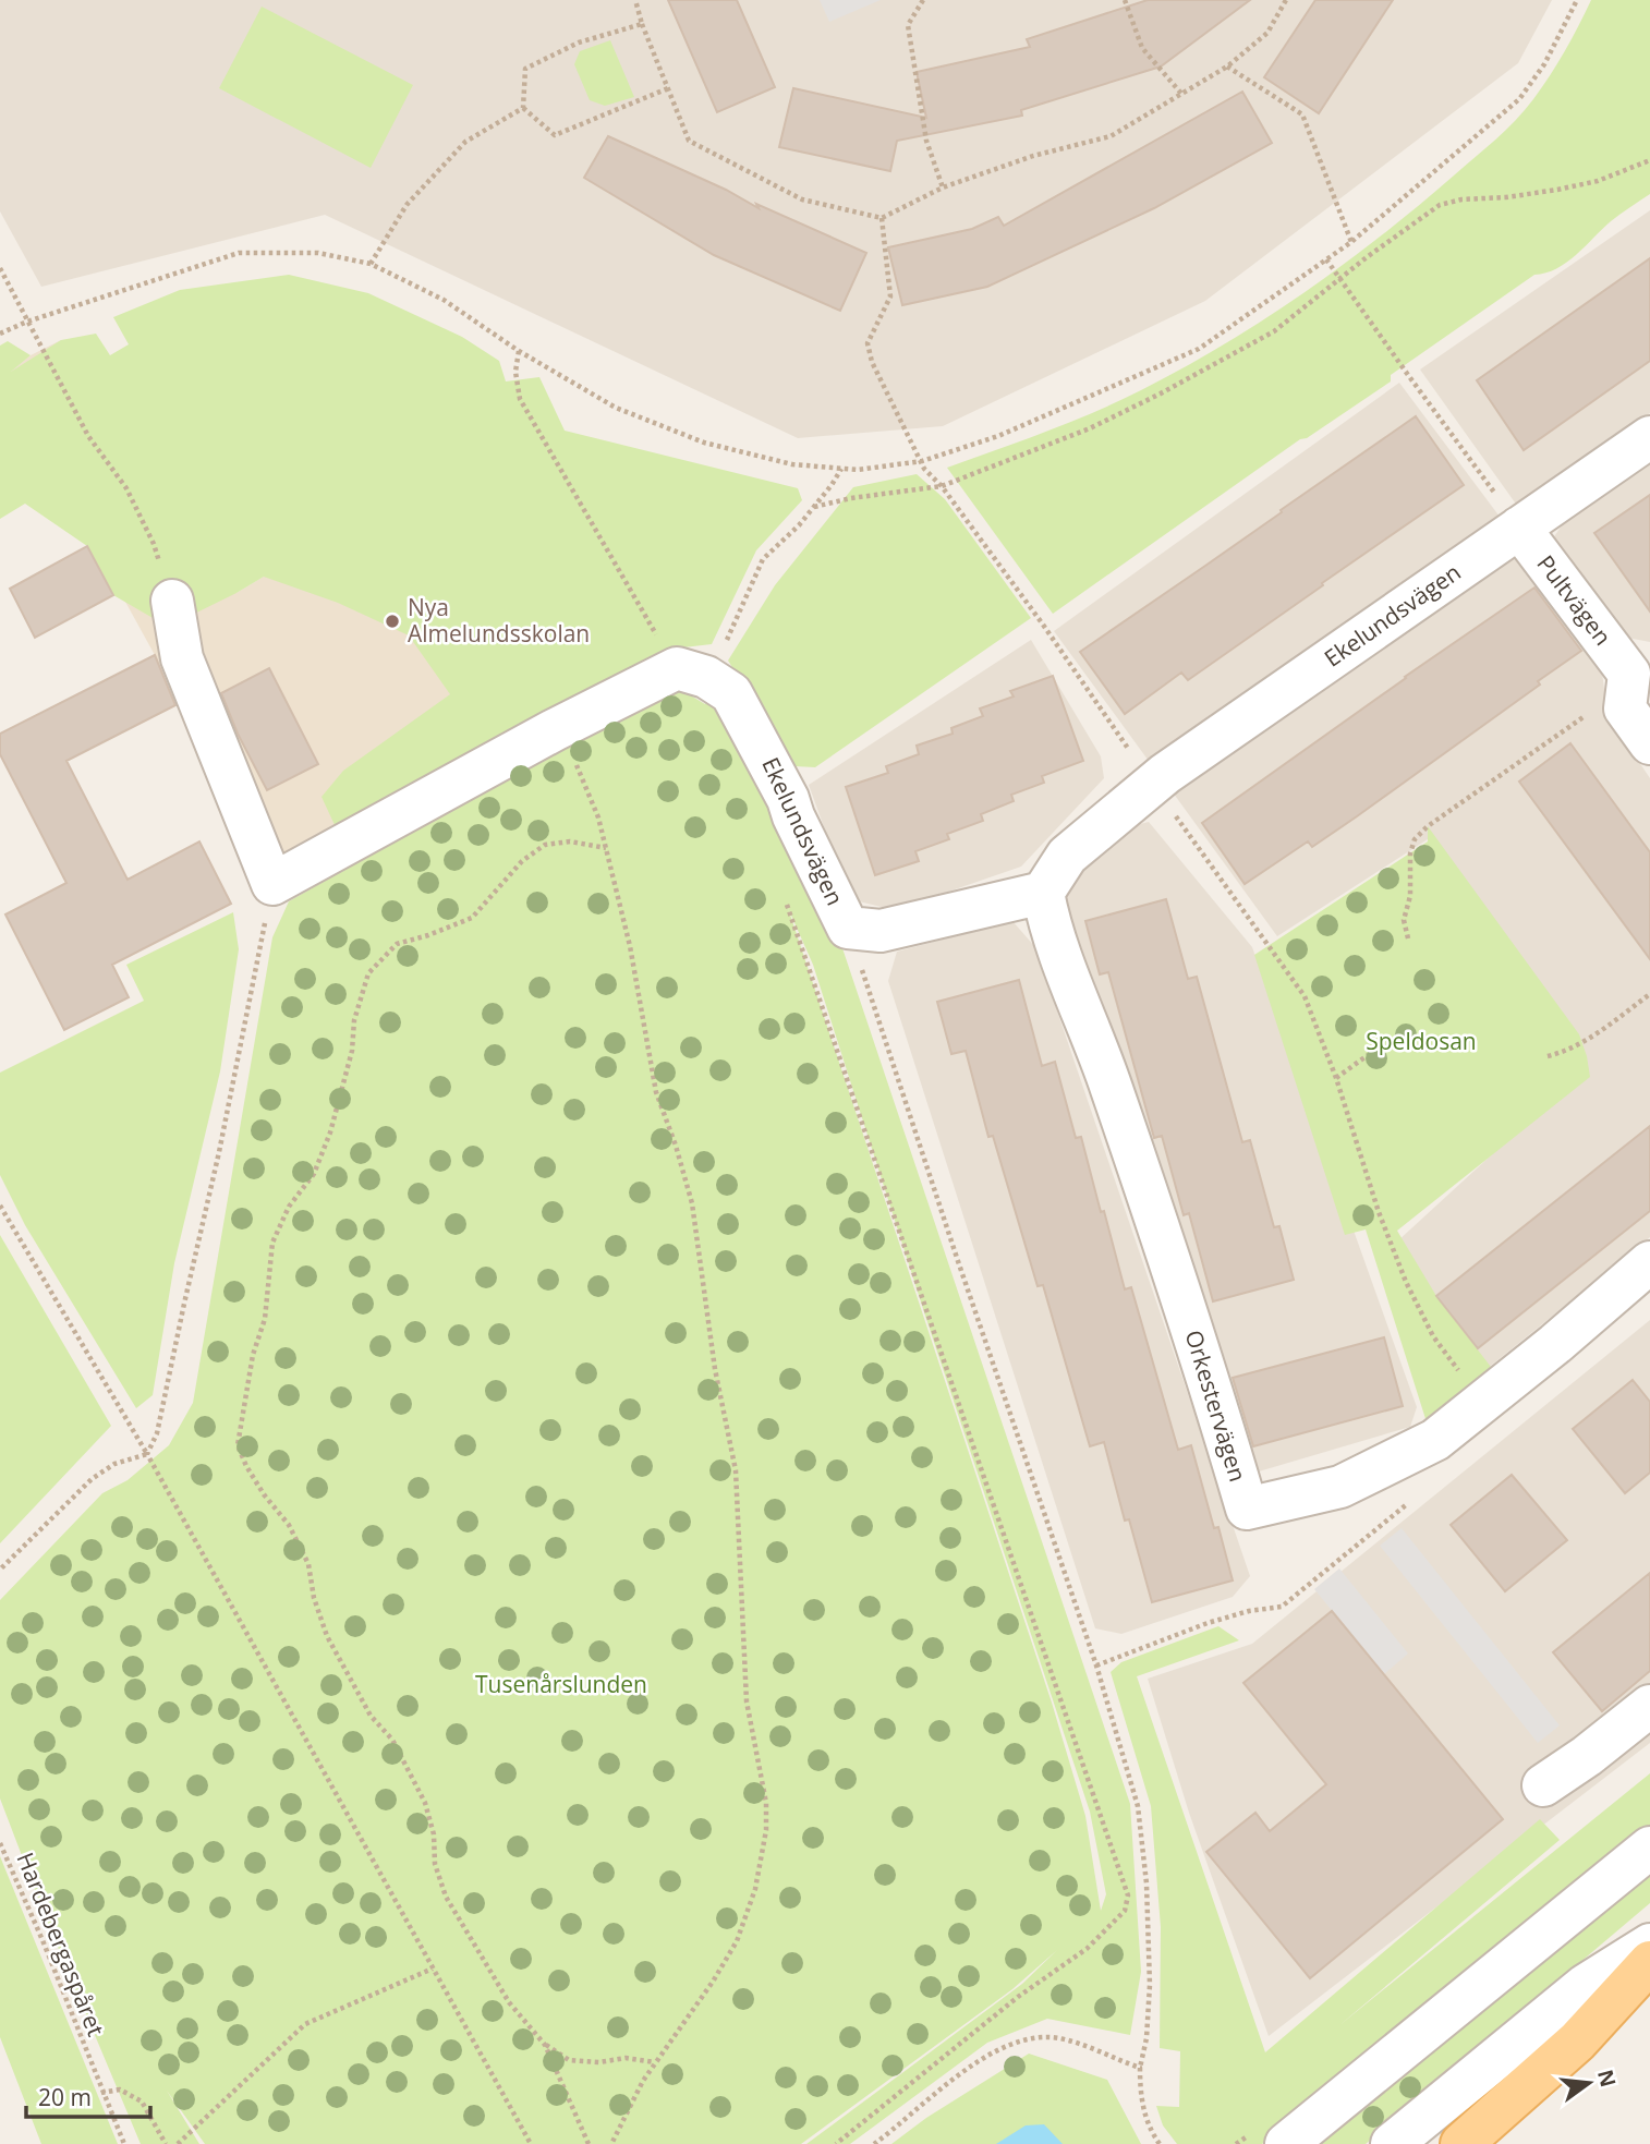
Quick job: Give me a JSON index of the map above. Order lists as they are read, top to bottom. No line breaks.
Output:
{"streets":{"street":["Pultvägen","Ekelundsvägen","Orkestervägen"],"path":["Hardebergaspåret"]},"crossings":[["Pultvägen","Ekelundsvägen"],["Ekelundsvägen","Orkestervägen"]],"parks":["Speldosan","Tusenårslunden"],"places":["Nya Almelundsskolan"],"scale_bar":"20 m","north":"right"}
